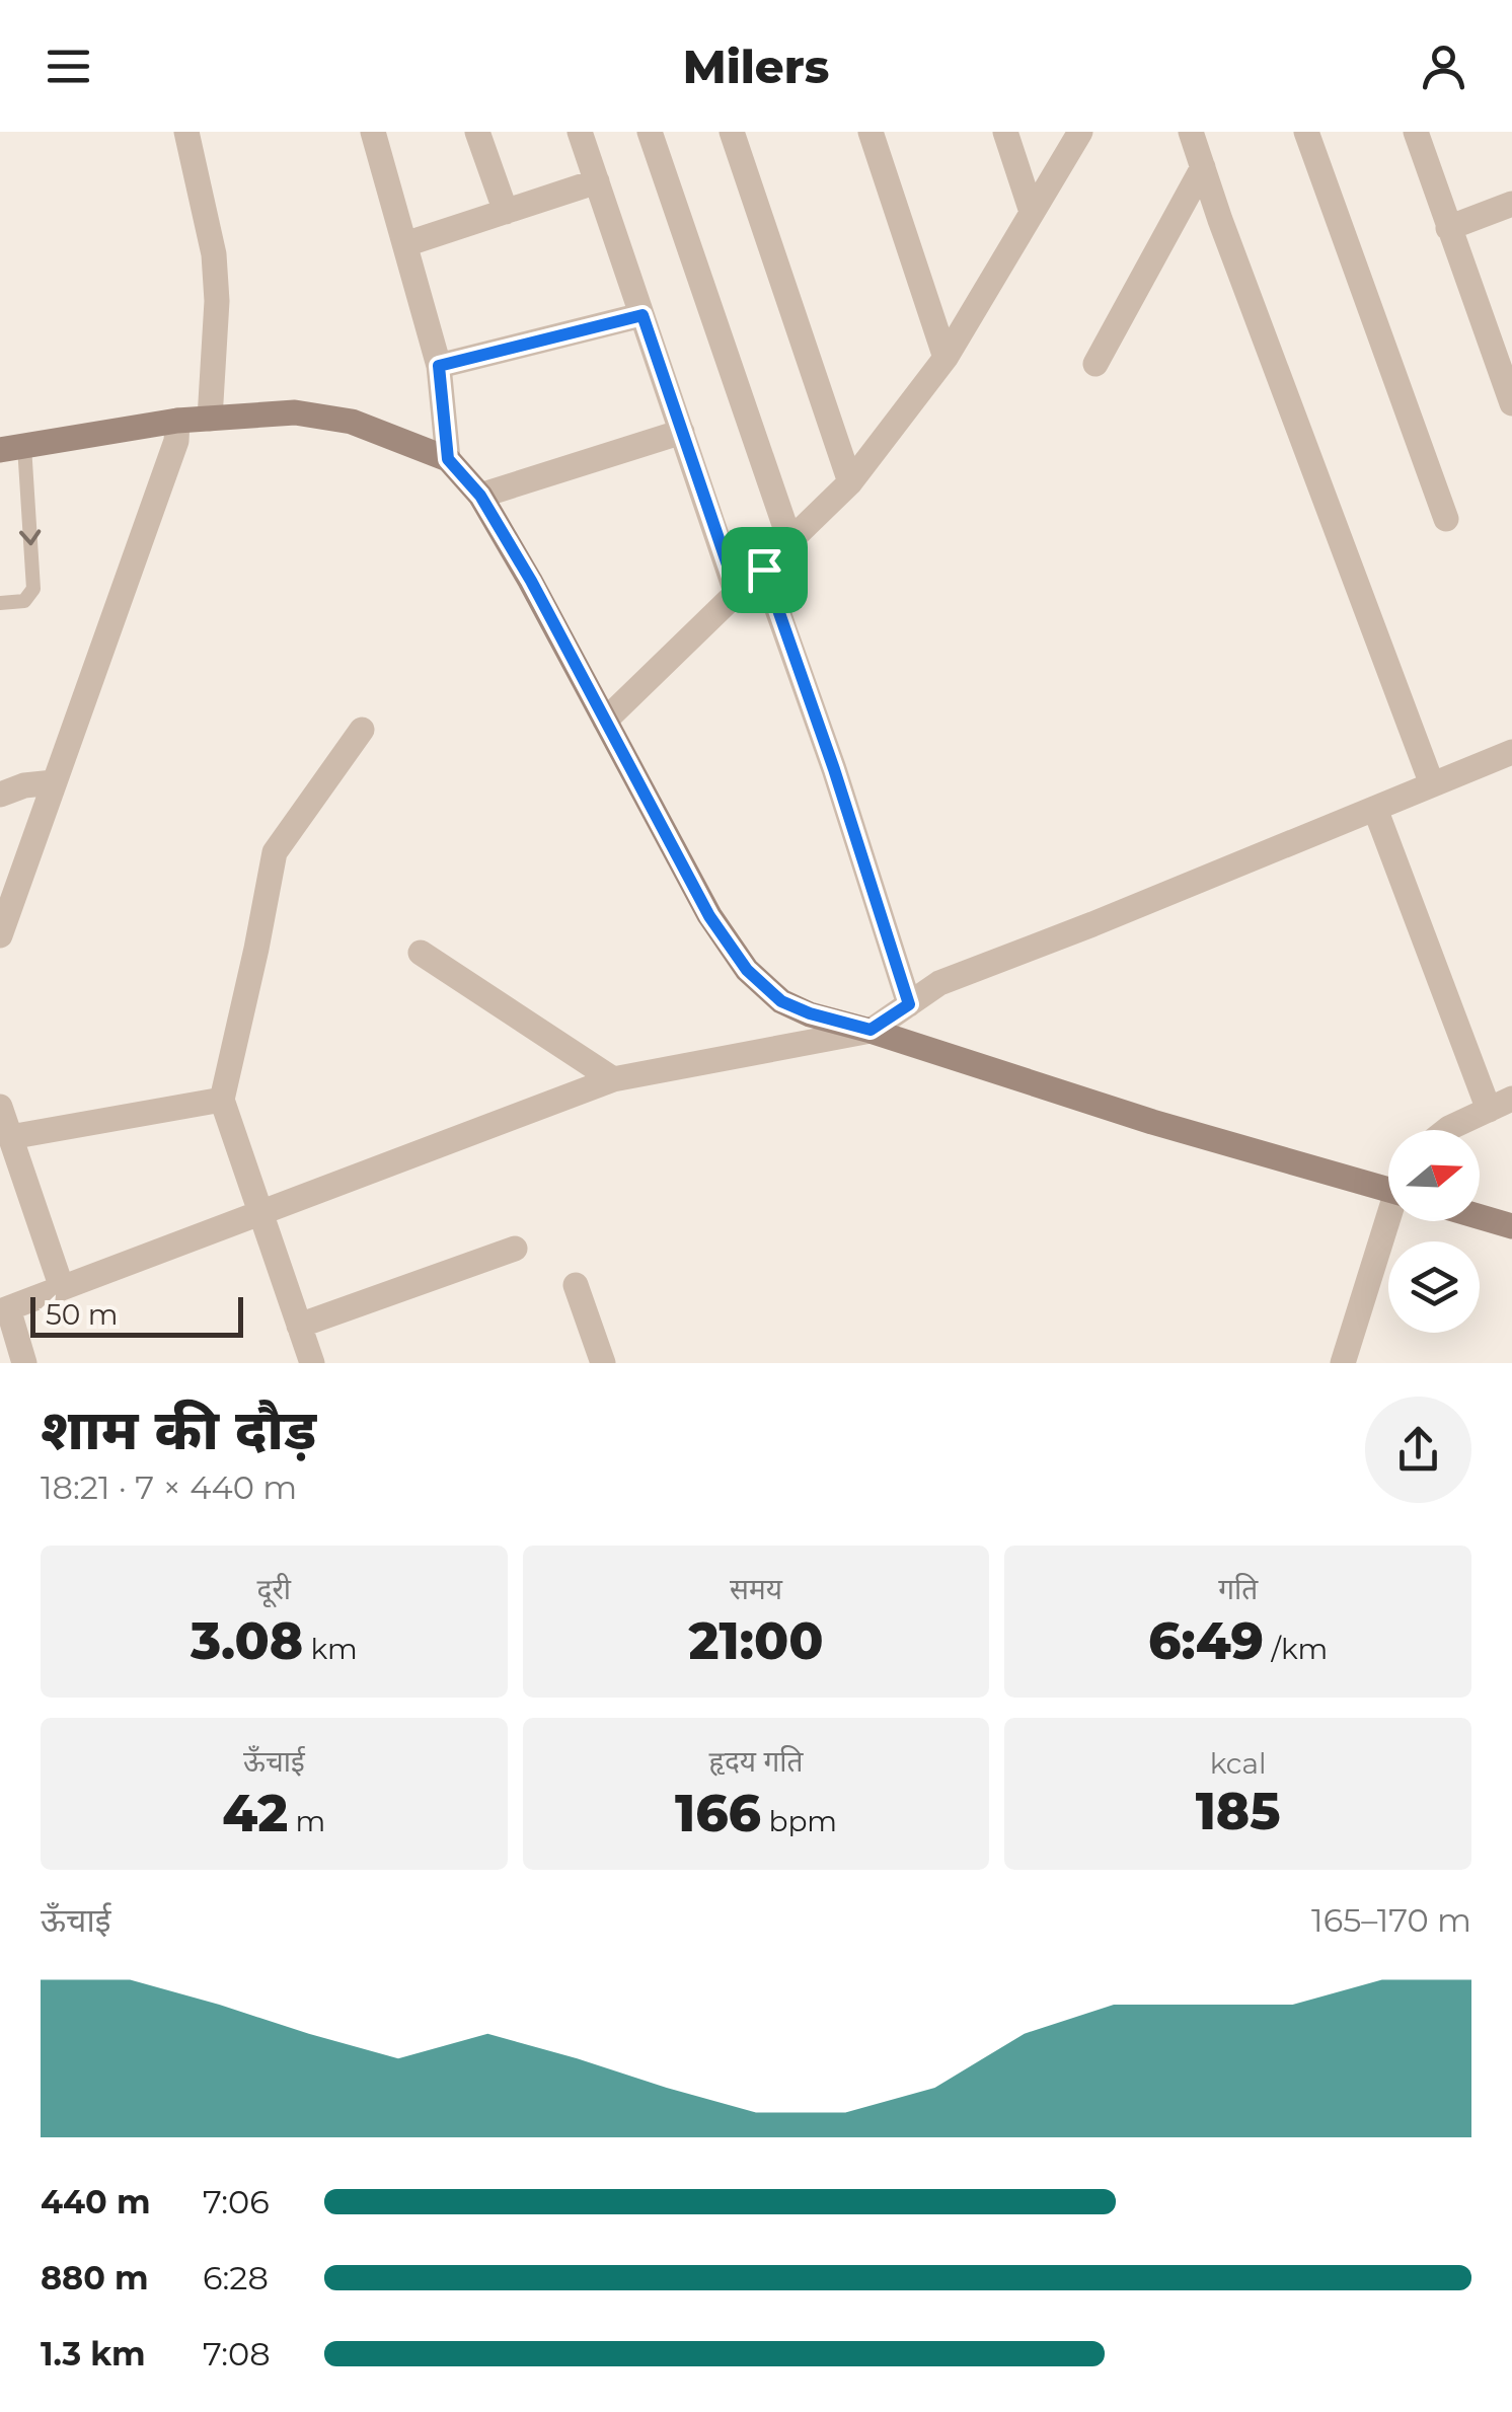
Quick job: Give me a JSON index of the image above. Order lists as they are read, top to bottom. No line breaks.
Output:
{"scale_bar":"50 m","north":"right","page":{"header":"Milers","scale":"50 m","heading":["शाम की दौड़","18:21 · 7 × 440 m"],"stats":[["दूरी","3.08 km"],["समय","21:00"],["गति","6:49 /km"],["ऊँचाई","42 m"],["हृदय गति","166 bpm"],["kcal","185"]],"chart":["ऊँचाई","165–170 m"],"list":[{"name":"440 m","note":"7:06"},{"name":"880 m","note":"6:28"},{"name":"1.3 km","note":"7:08"}]}}
